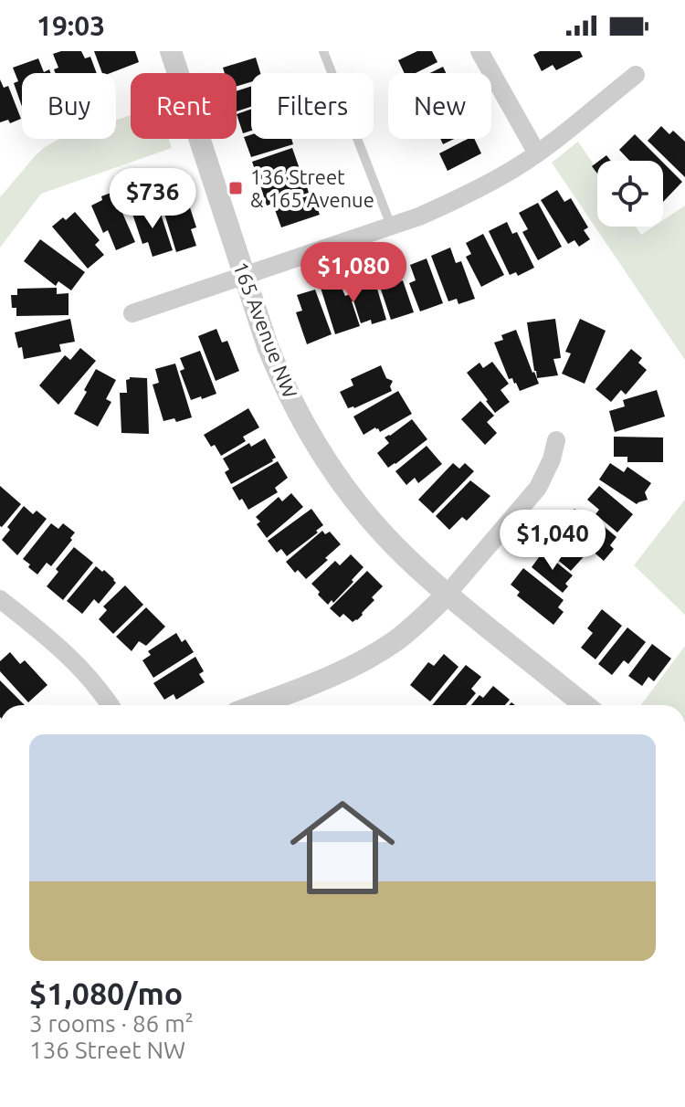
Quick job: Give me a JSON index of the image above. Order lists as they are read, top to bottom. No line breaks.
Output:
{"streets":{"street":["165 Avenue NW"]},"places":{"transit":["136 Street & 165 Avenue"]},"page":{"status":"19:03","chip":["Buy","Rent","Filters","New"],"price":["$736","$1,080","$1,040"],"list":[{"name":"$1,080/mo","note":"3 rooms · 86 m² · 136 Street NW"}]}}
